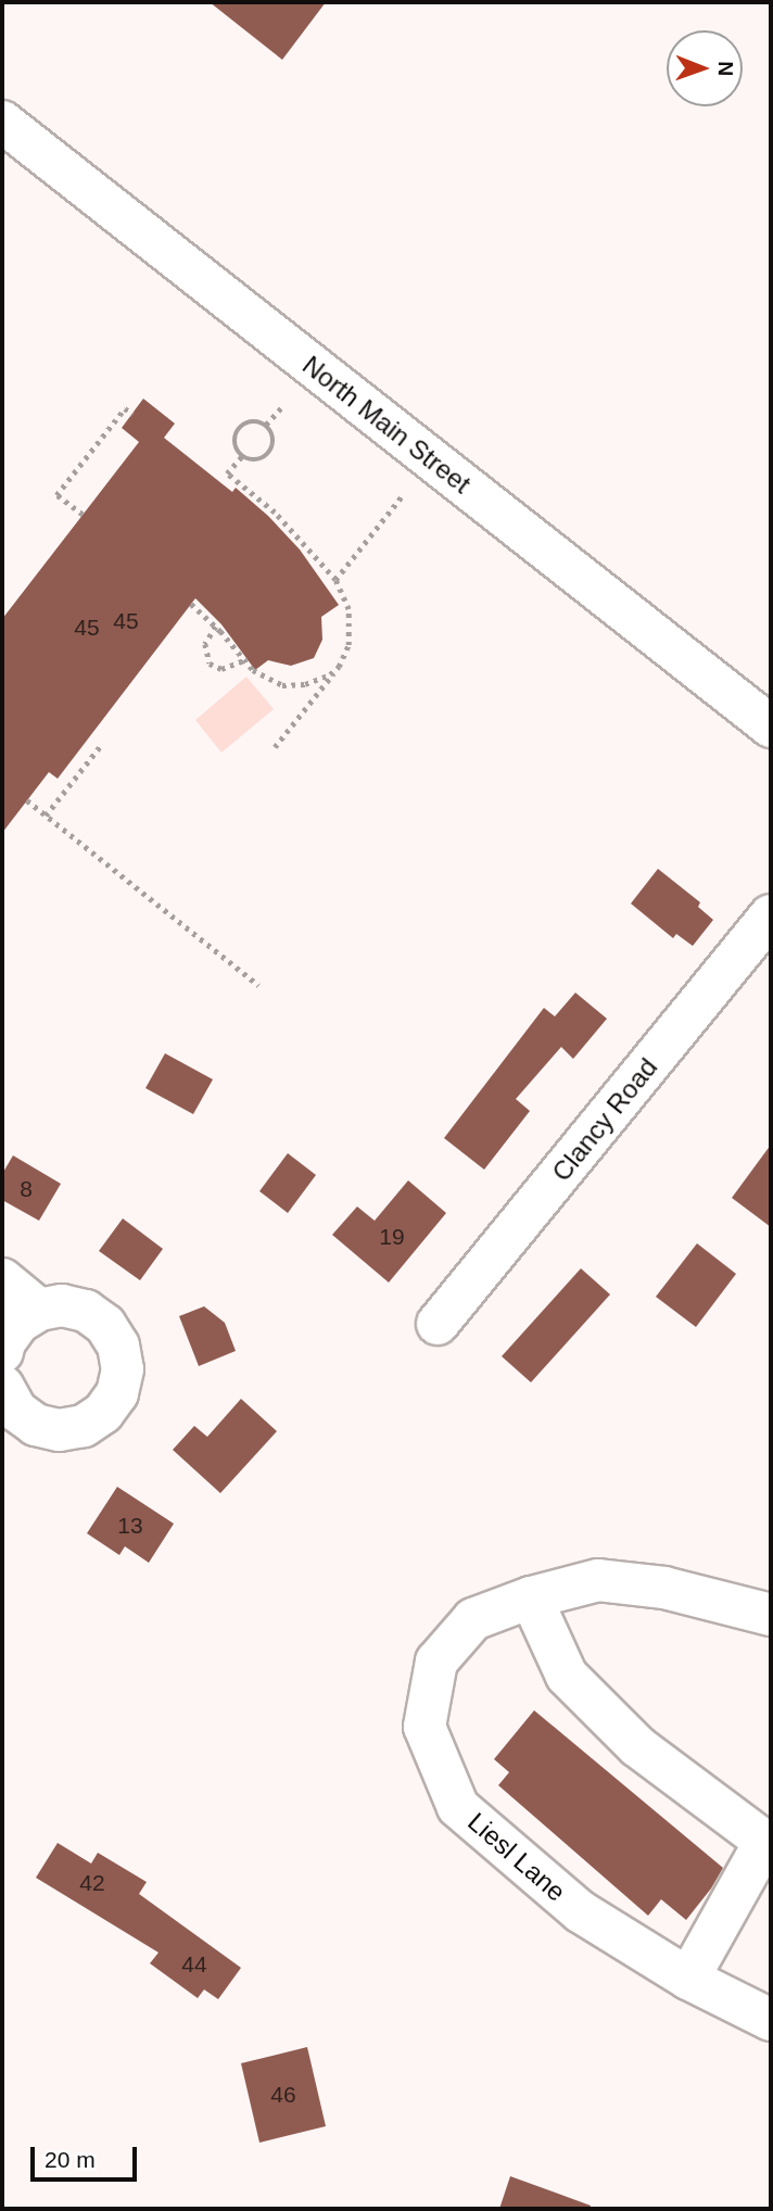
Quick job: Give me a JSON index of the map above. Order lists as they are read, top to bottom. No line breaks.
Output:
{"streets":{"street":["North Main Street","Clancy Road","Liesl Lane"]},"house_numbers":["45","45","8","19","13","42","44","46"],"scale_bar":"20 m","north":"right"}
